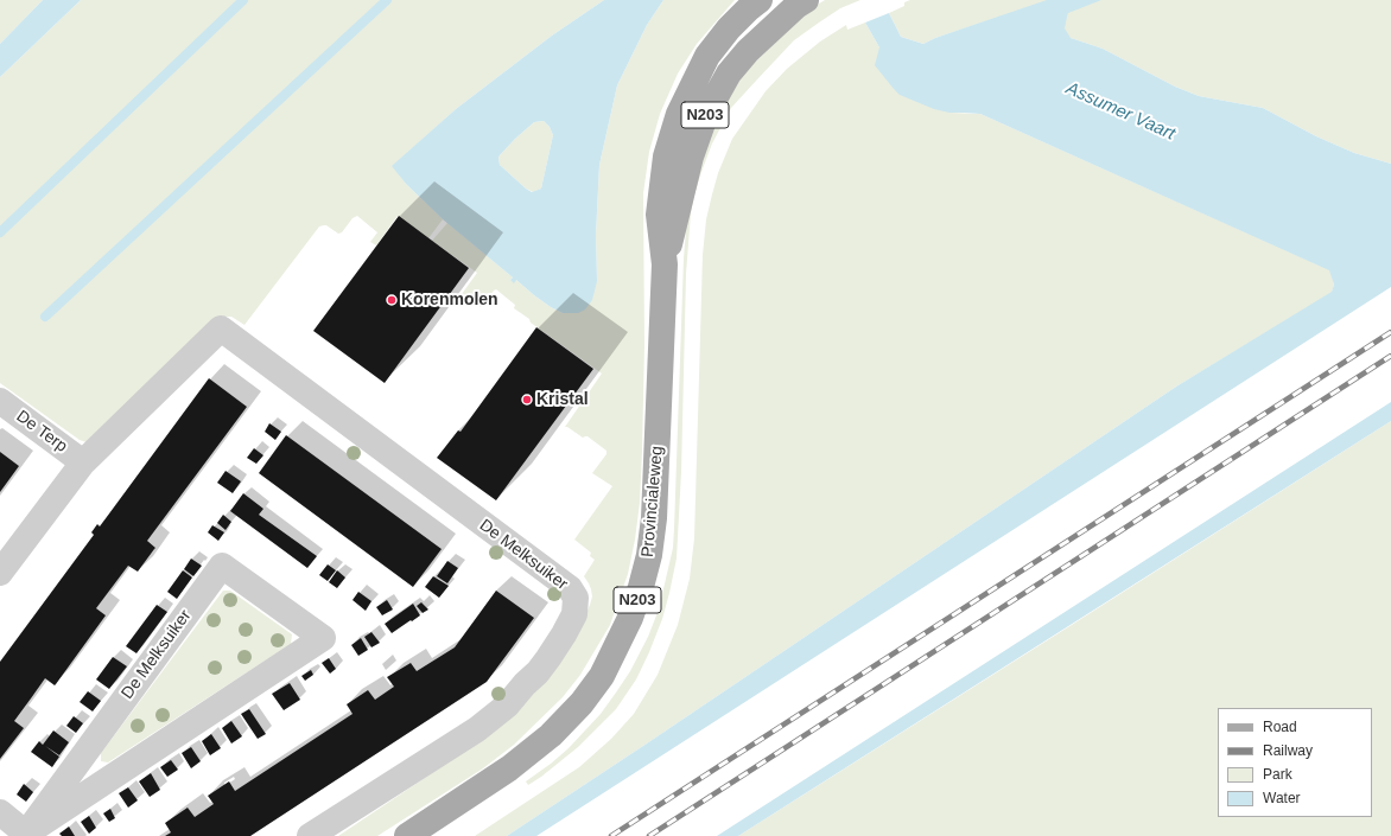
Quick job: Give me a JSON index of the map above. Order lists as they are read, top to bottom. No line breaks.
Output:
{"streets":{"main road":["N203","Provincialeweg"],"street":["De Terp","De Melksuiker"]},"crossings":[["De Terp","De Melksuiker"]],"water":["Assumer Vaart"],"places":["Korenmolen","Kristal"],"legend":["Road","Railway","Park","Water"]}
